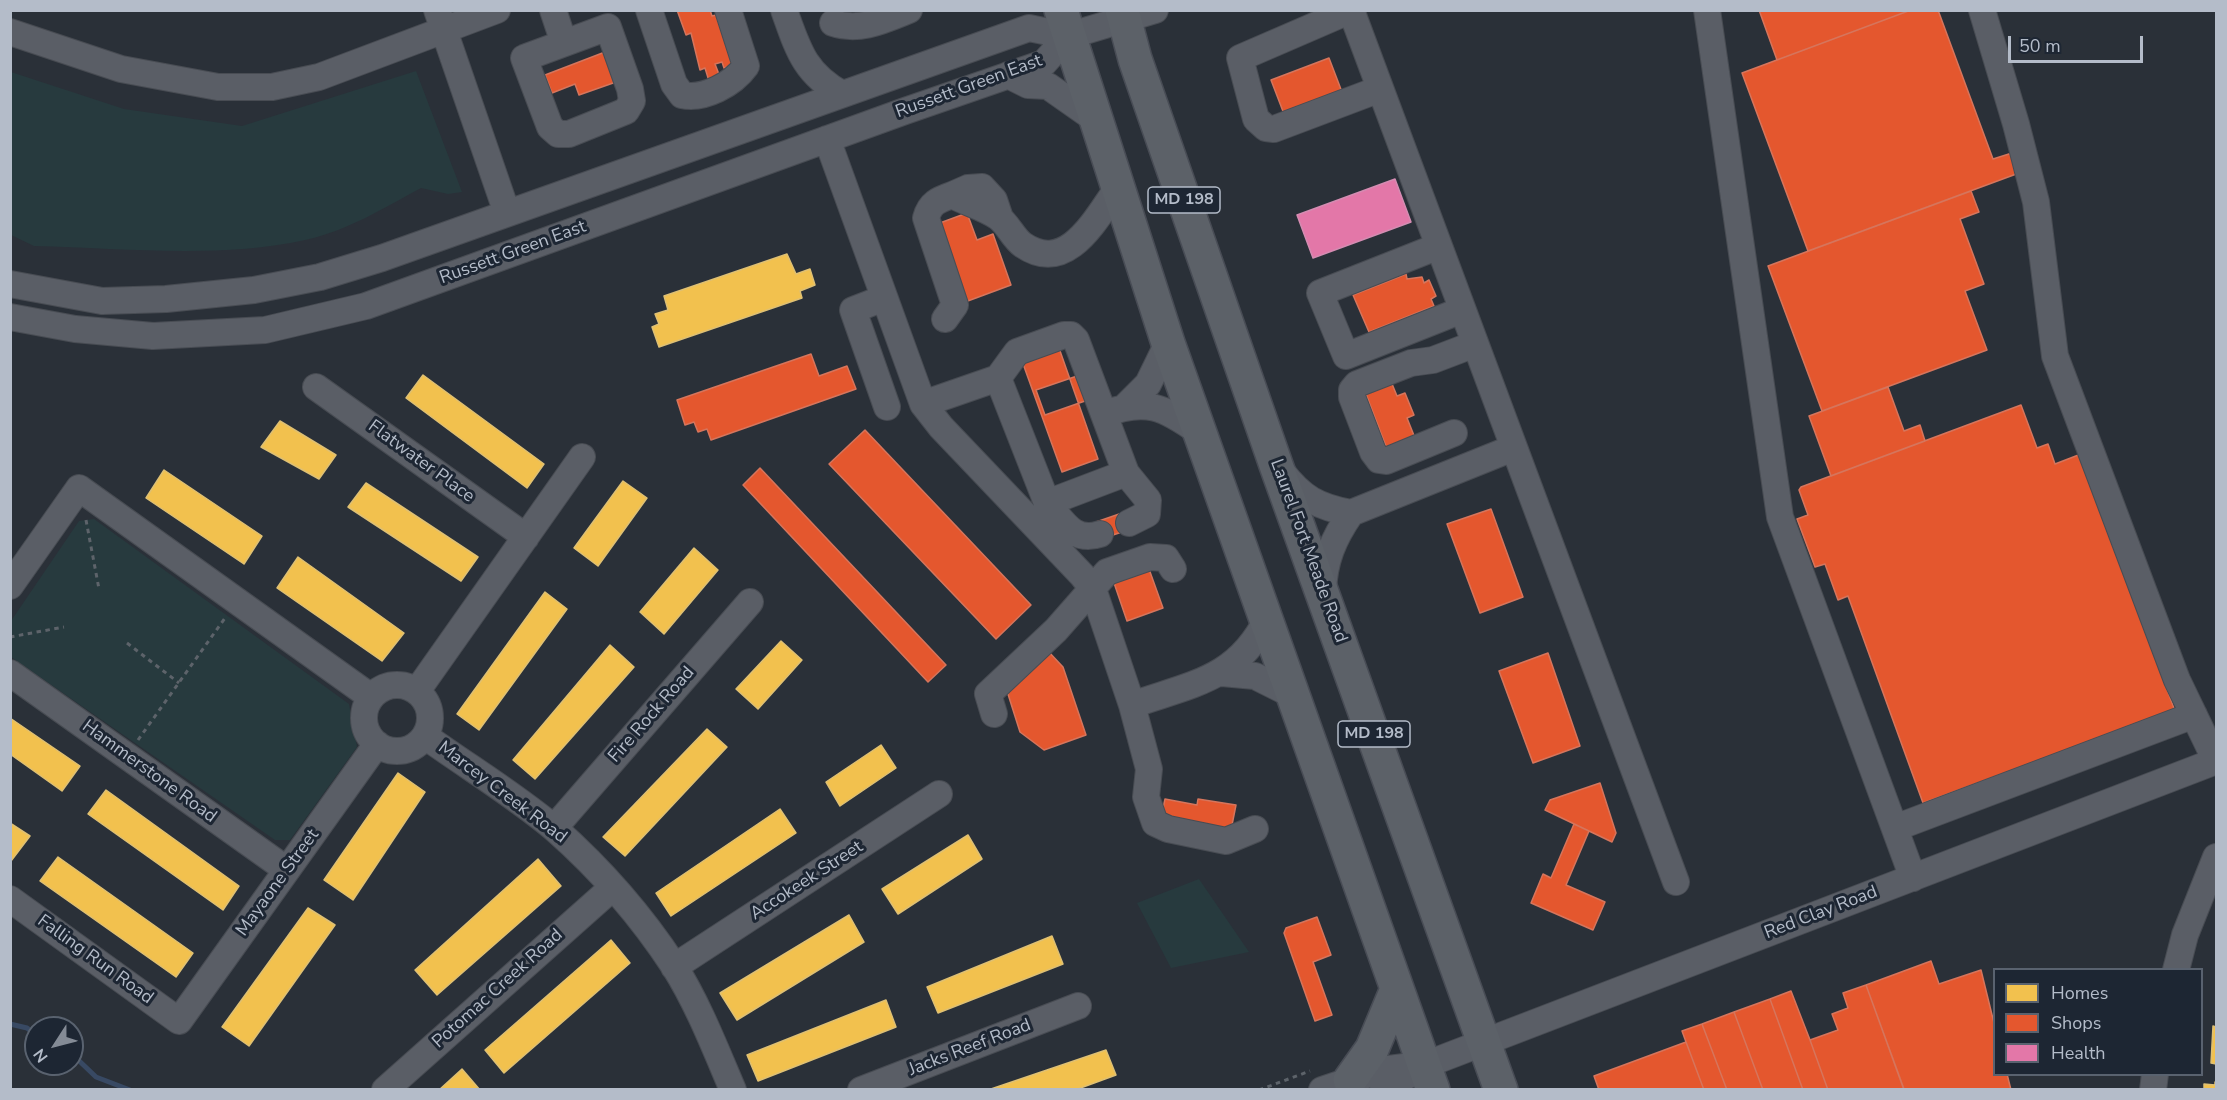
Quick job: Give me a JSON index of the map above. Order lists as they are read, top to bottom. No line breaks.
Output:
{"streets":{"main road":["MD 198","Laurel Fort Meade Road"],"street":["Russett Green East","Flatwater Place","Fire Rock Road","Hammerstone Road","Marcey Creek Road","Accokeek Street","Mayaone Street","Red Clay Road","Falling Run Road","Potomac Creek Road","Jacks Reef Road"]},"crossings":[["Russett Green East","MD 198"],["Russett Green East","Laurel Fort Meade Road"],["MD 198","Laurel Fort Meade Road"],["MD 198","Red Clay Road"],["Laurel Fort Meade Road","Red Clay Road"],["Fire Rock Road","Marcey Creek Road"],["Hammerstone Road","Mayaone Street"],["Marcey Creek Road","Accokeek Street"],["Marcey Creek Road","Mayaone Street"],["Marcey Creek Road","Potomac Creek Road"],["Mayaone Street","Falling Run Road"]],"legend":["Homes","Shops","Health"],"scale_bar":"50 m","north":"bottom left"}
